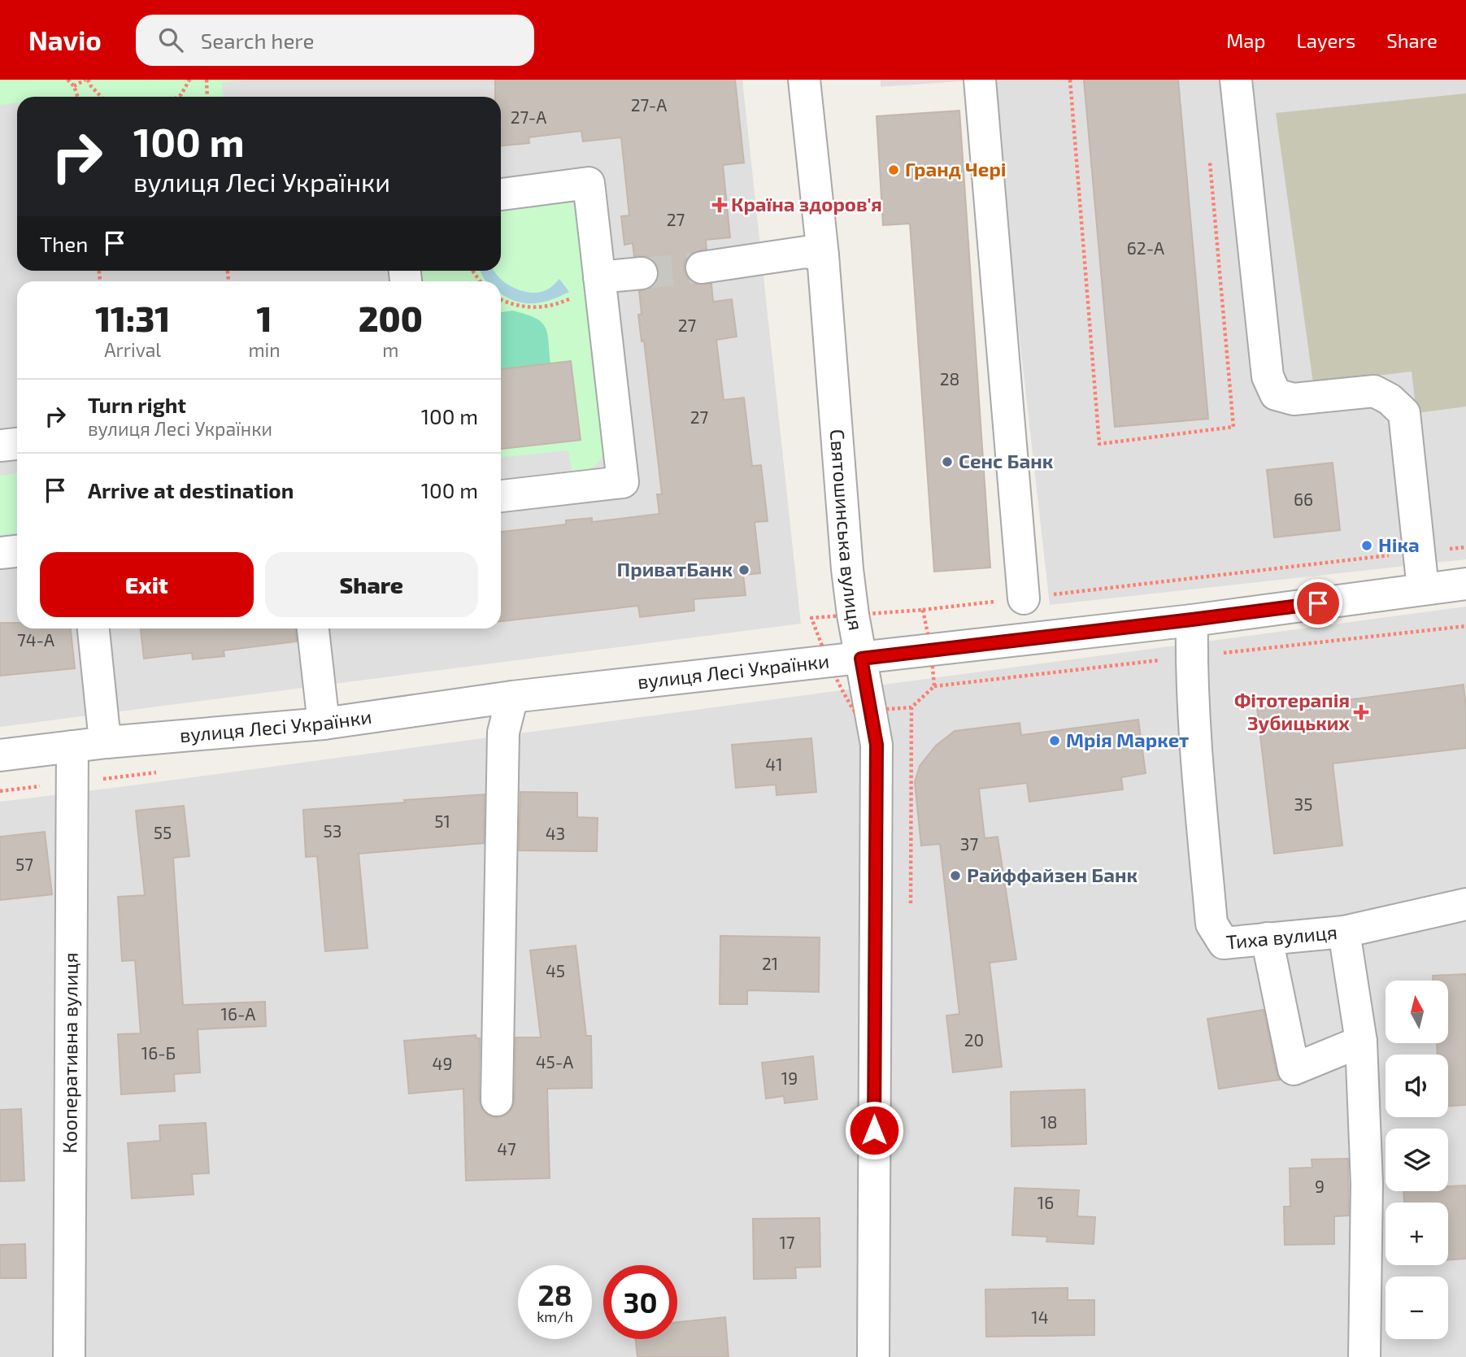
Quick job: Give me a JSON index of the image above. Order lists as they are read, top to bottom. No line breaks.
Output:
{"streets":{"street":["Святошинська вулиця","вулиця Лесі Українки","Тиха вулиця","Кооперативна вулиця"]},"crossings":[["Святошинська вулиця","вулиця Лесі Українки"],["вулиця Лесі Українки","Тиха вулиця"],["вулиця Лесі Українки","Кооперативна вулиця"]],"places":{"other":["Гранд Чері","Сенс Банк","Ніка","ПриватБанк","Мрія Маркет","Райффайзен Банк"],"health":["Країна здоров'я","Фітотерапія Зубицьких"]},"house_numbers":["27-А","27-А","27","62-А","27","28","27","66","74-А","41","35","51","53","55","43","37","57","21","45","16-А","20","16-Б","45-А","49","19","18","47","9","16","17","14"],"north":"top","page":{"header":"Navio","search":"Search here","nav":["Map","Layers","Share"],"turn":["100 m","вулиця Лесі Українки"],"then":"Then","eta":["11:31","Arrival","1","min","200","m"],"list":[{"name":"Turn right","note":"вулиця Лесі Українки","value":"100 m"},{"name":"Arrive at destination","value":"100 m"}],"buttons":["Exit","Share"],"map_buttons":["+","−"],"speed":"28 km/h","limit":"30"}}
